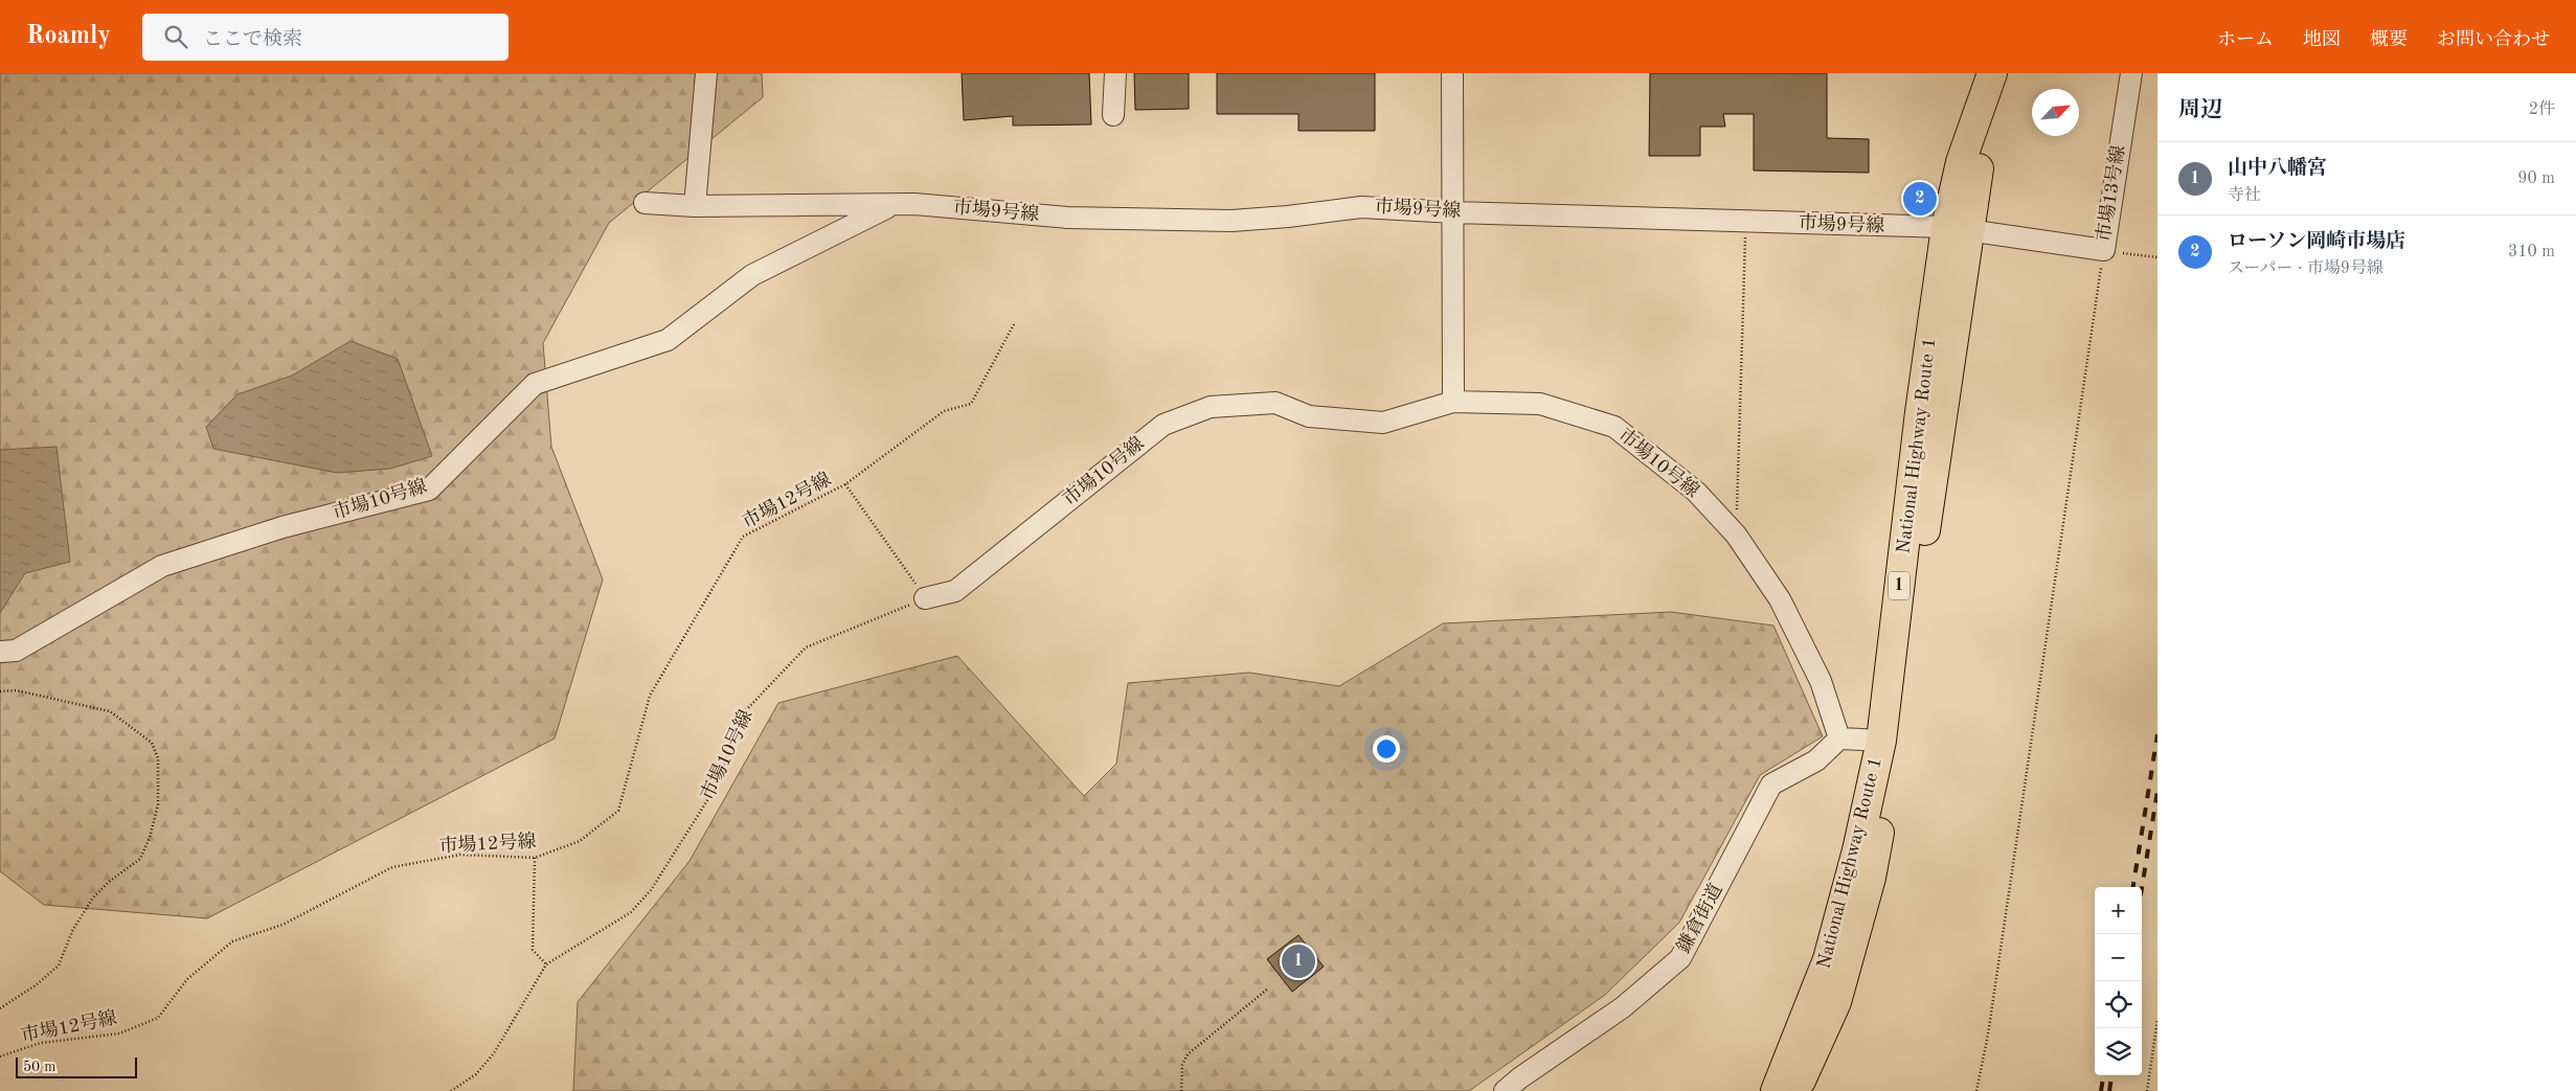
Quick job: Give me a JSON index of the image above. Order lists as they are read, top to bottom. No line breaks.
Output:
{"streets":{"highway":["National Highway Route 1","1"],"street":["市場13号線","市場9号線","市場10号線","鎌倉街道"],"path":["市場12号線"]},"crossings":[["市場13号線","市場9号線"],["市場13号線","National Highway Route 1"],["市場9号線","National Highway Route 1"],["市場9号線","市場10号線"],["市場10号線","市場12号線"],["市場10号線","鎌倉街道"]],"scale_bar":"50 m","north":"top right","page":{"header":"Roamly","search":"ここで検索","nav":["ホーム","地図","概要","お問い合わせ"],"heading":["周辺","2件"],"list":[{"mark":"1","name":"山中八幡宮","note":"寺社","value":"90 m"},{"mark":"2","name":"ローソン岡崎市場店","note":"スーパー · 市場9号線","value":"310 m"}],"pins":["2","1"],"map_buttons":["+","−"],"scale":"50 m"}}
